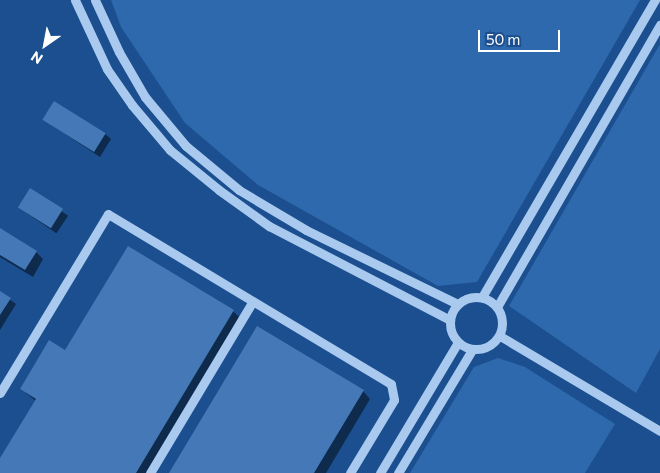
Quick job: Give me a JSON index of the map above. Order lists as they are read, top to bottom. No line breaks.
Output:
{"scale_bar":"50 m","north":"bottom left"}
